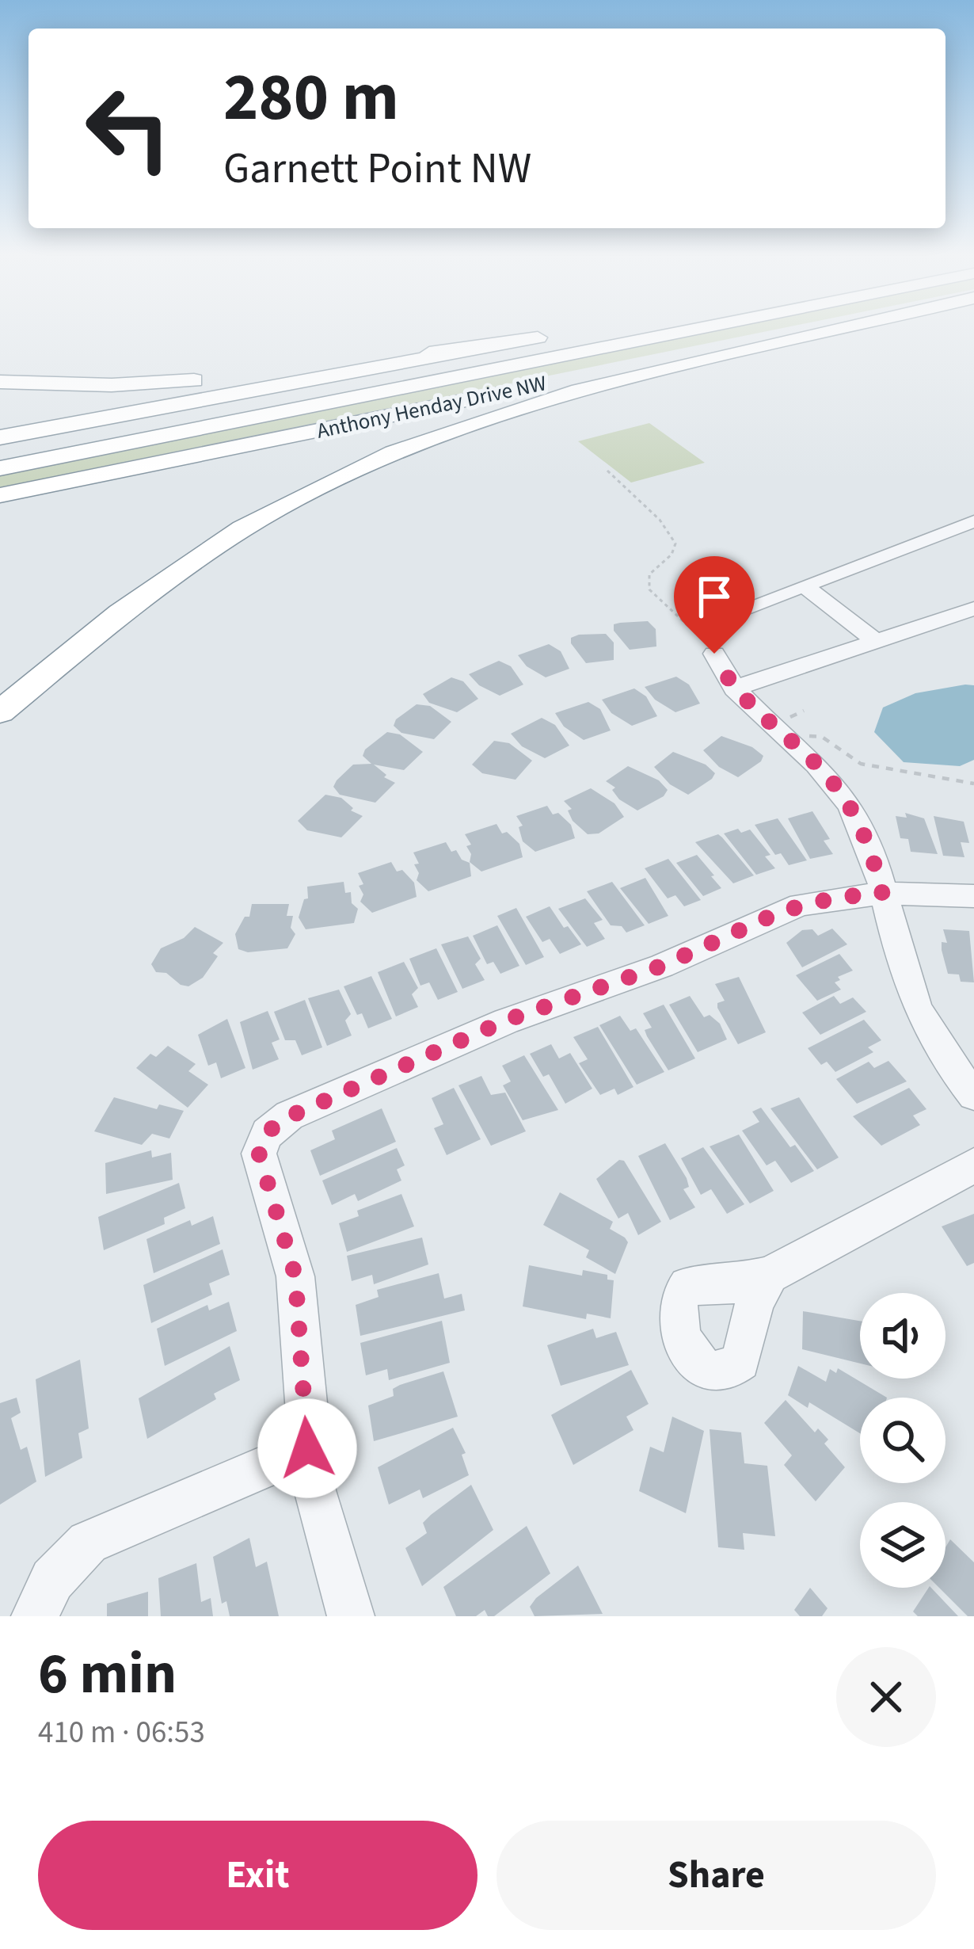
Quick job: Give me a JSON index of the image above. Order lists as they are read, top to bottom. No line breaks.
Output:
{"streets":{"highway":["Anthony Henday Drive NW"]},"page":{"turn":["280 m","Garnett Point NW"],"heading":["6 min","410 m · 06:53"],"buttons":["Exit","Share"]}}
